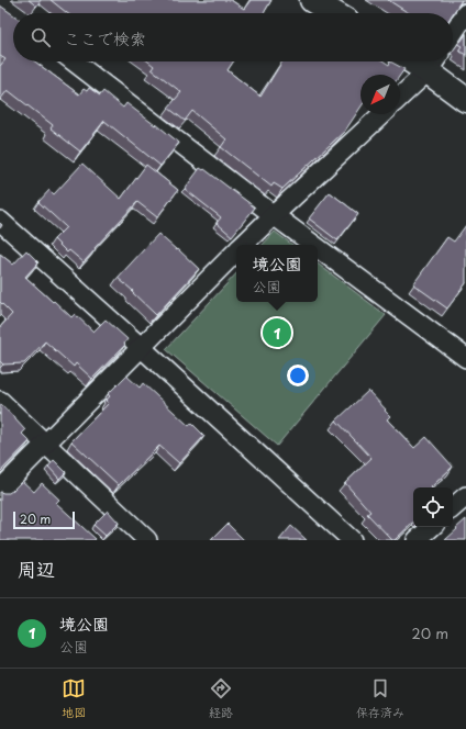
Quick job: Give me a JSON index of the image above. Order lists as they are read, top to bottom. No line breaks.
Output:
{"scale_bar":"20 m","north":"bottom left","page":{"search":"ここで検索","popup":["境公園","公園"],"pins":"1","scale":"20 m","heading":"周辺","list":[{"mark":"1","name":"境公園","note":"公園","value":"20 m"}],"nav":["地図","経路","保存済み"]}}
